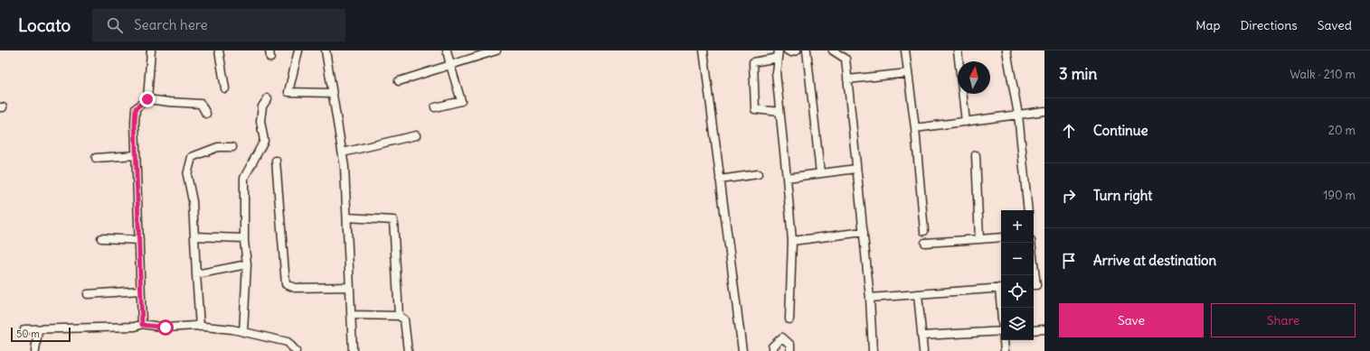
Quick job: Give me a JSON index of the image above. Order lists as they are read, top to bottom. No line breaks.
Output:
{"scale_bar":"50 m","north":"top","page":{"header":"Locato","search":"Search here","nav":["Map","Directions","Saved"],"heading":["3 min","Walk · 210 m"],"list":[["Continue","20 m"],["Turn right","190 m"],"Arrive at destination"],"map_buttons":["+","−"],"buttons":["Save","Share"],"scale":"50 m"}}
